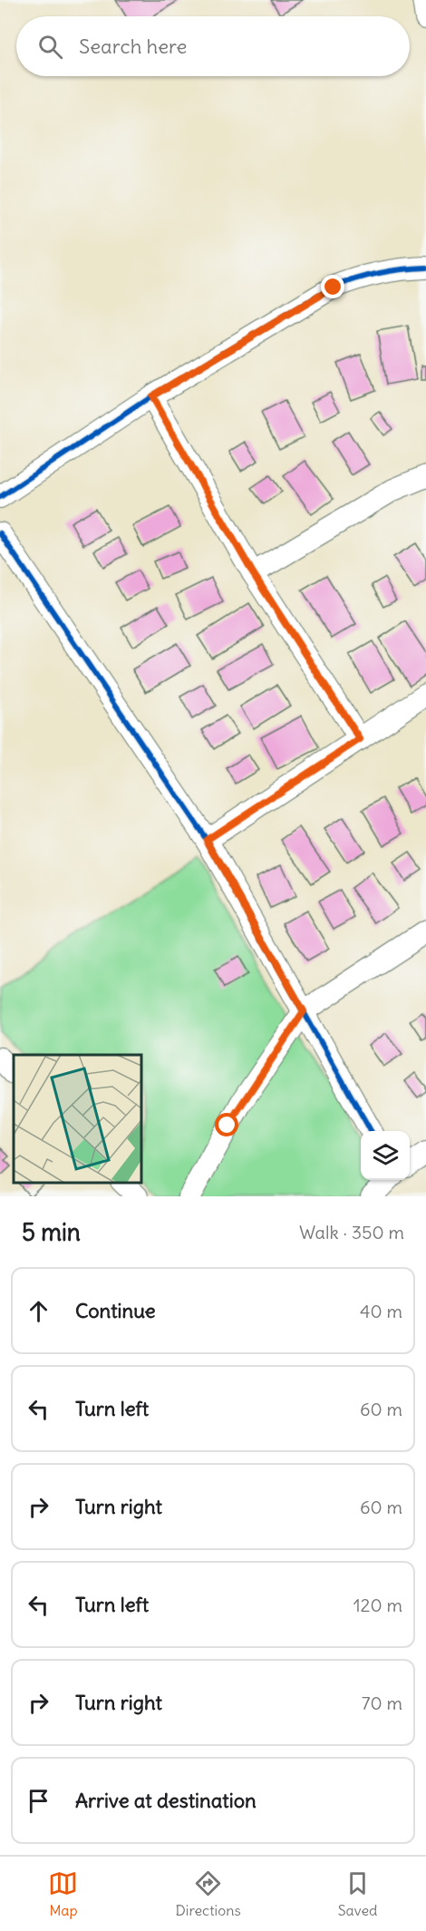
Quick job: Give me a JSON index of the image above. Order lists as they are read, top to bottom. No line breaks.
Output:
{"page":{"search":"Search here","heading":["5 min","Walk · 350 m"],"list":[["Continue","40 m"],["Turn left","60 m"],["Turn right","60 m"],["Turn left","120 m"],["Turn right","70 m"],"Arrive at destination"],"nav":["Map","Directions","Saved"]}}
